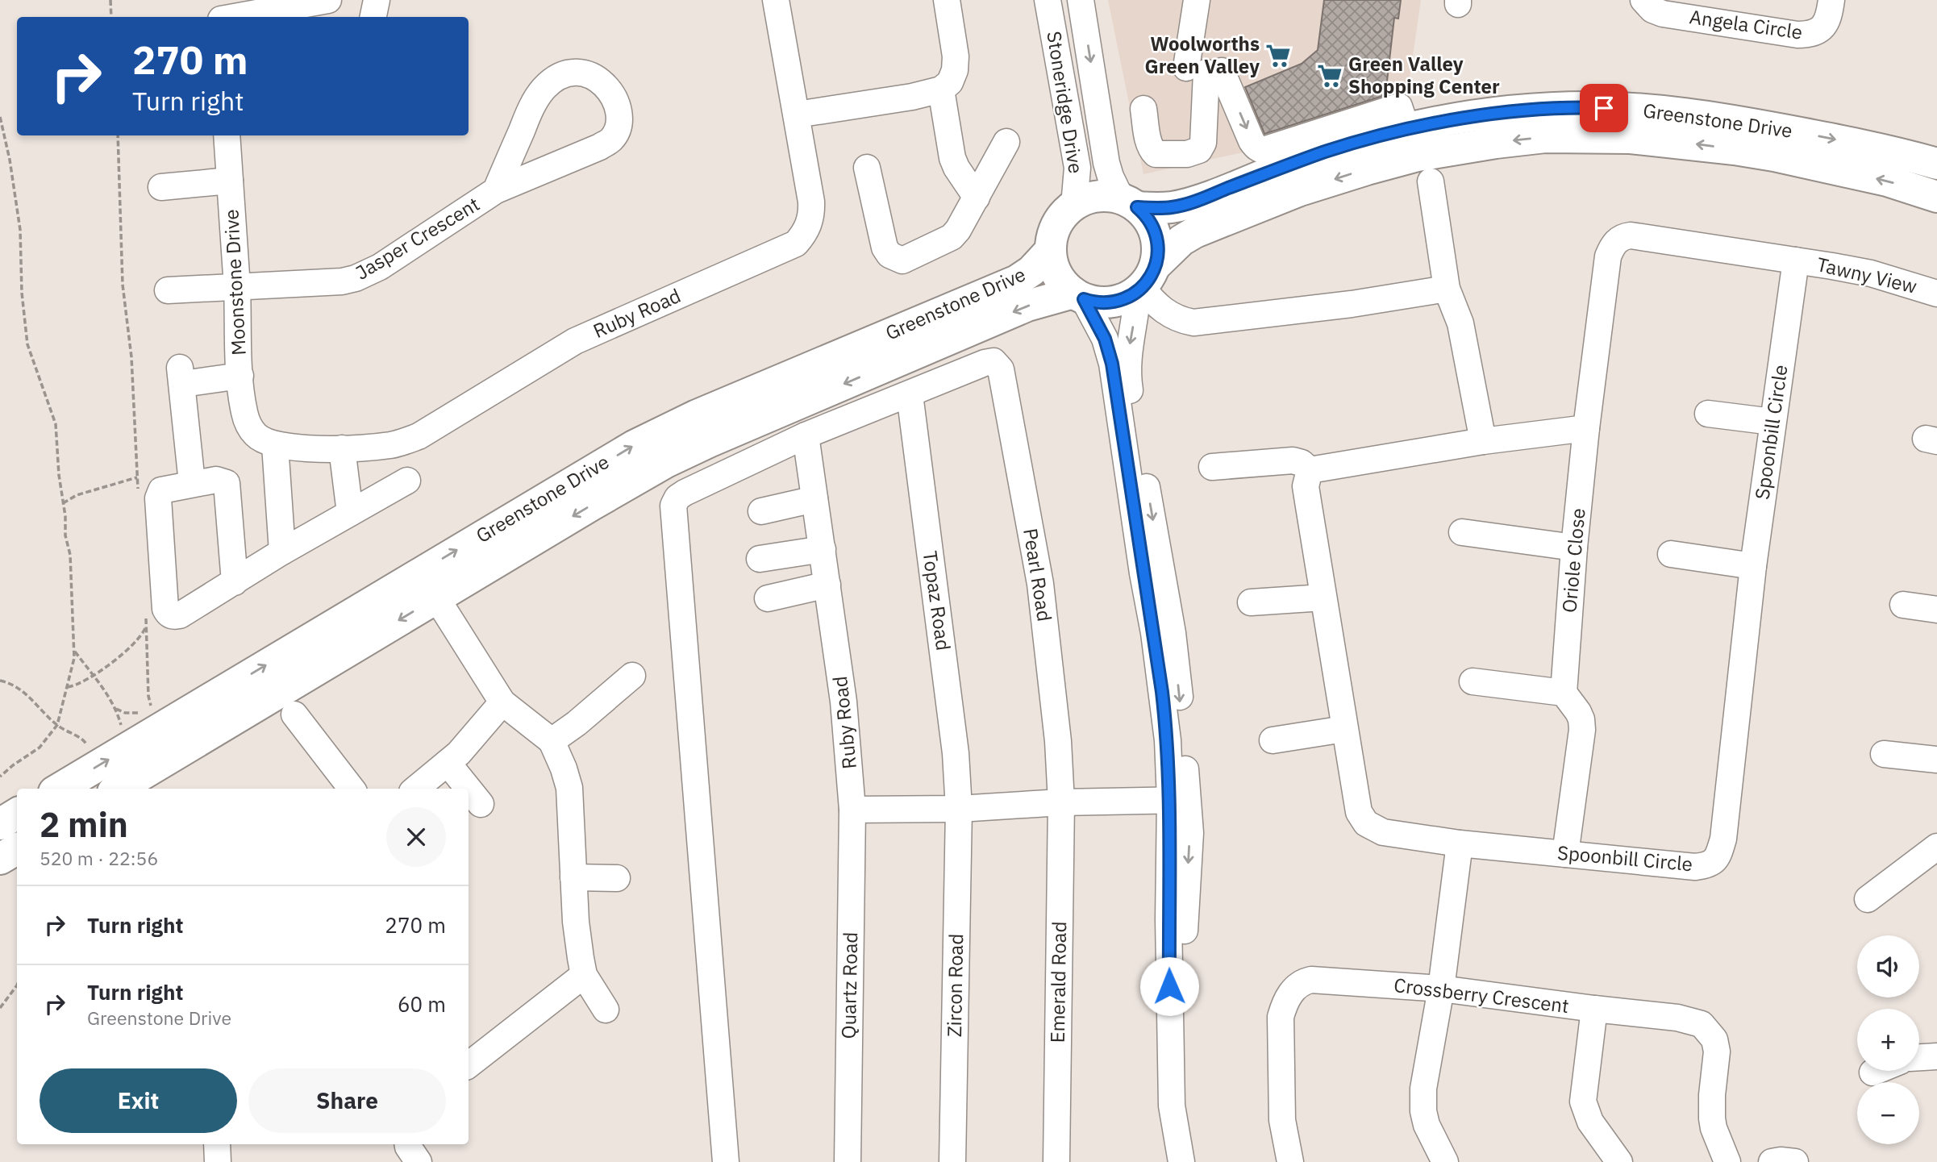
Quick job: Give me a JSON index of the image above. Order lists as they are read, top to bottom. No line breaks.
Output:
{"streets":{"main road":["Greenstone Drive"],"street":["Angela Circle","Stoneridge Drive","Jasper Crescent","Tawny View","Moonstone Drive","Ruby Road","Spoonbill Circle","Oriole Close","Pearl Road","Topaz Road","Emerald Road","Quartz Road","Zircon Road","Crossberry Crescent"]},"crossings":[["Stoneridge Drive","Greenstone Drive"],["Jasper Crescent","Moonstone Drive"],["Tawny View","Spoonbill Circle"],["Moonstone Drive","Ruby Road"],["Ruby Road","Quartz Road"],["Pearl Road","Topaz Road"],["Pearl Road","Emerald Road"],["Topaz Road","Zircon Road"]],"places":{"supermarket":["Woolworths Green Valley","Green Valley Shopping Center"]},"page":{"turn":["270 m","Turn right"],"heading":["2 min","520 m · 22:56"],"list":[{"name":"Turn right","value":"270 m"},{"name":"Turn right","note":"Greenstone Drive","value":"60 m"}],"map_buttons":["+","−"],"buttons":["Exit","Share"]}}
